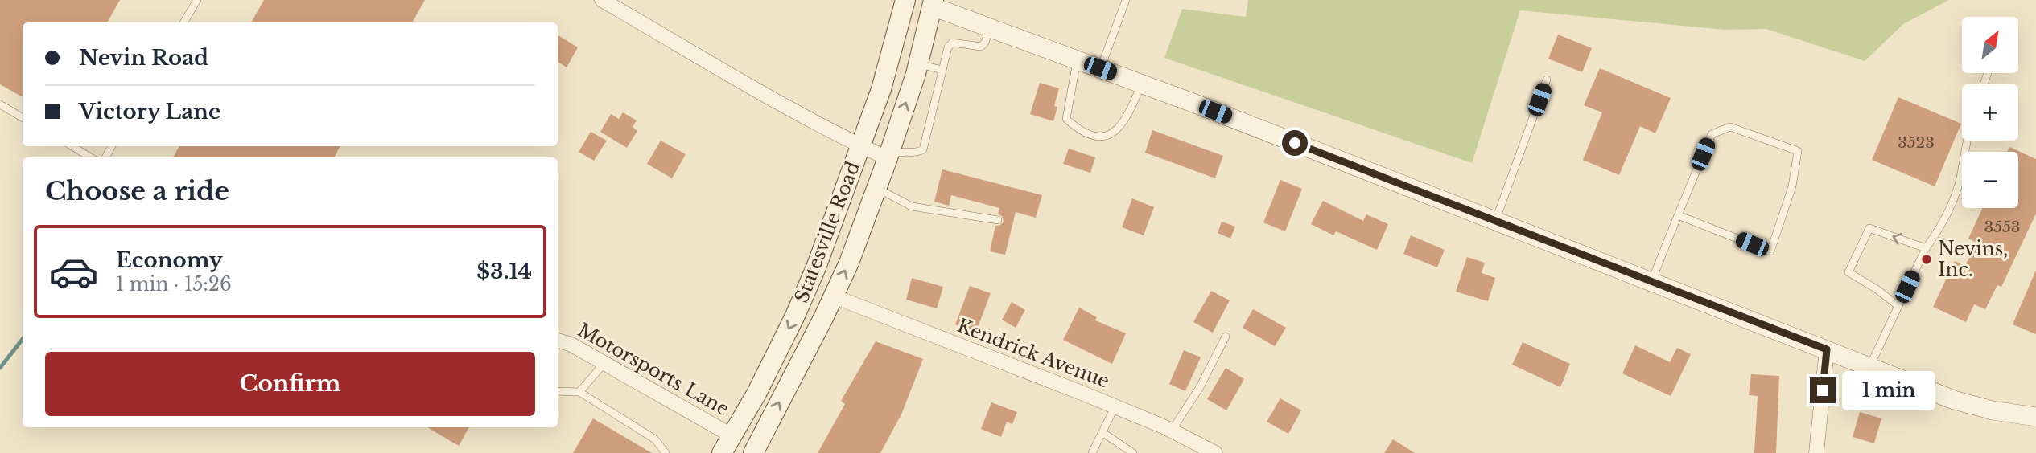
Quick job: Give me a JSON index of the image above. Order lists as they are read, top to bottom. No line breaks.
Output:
{"streets":{"main road":["Statesville Road"],"street":["Kendrick Avenue","Motorsports Lane"]},"crossings":[["Statesville Road","Kendrick Avenue"],["Statesville Road","Motorsports Lane"]],"places":["Nevins, Inc."],"house_numbers":["3523","3553"],"north":"top right","page":{"map_buttons":["+","−"],"banner":["Nevin Road","Victory Lane"],"heading":"Choose a ride","list":[{"name":"Economy","note":"1 min · 15:26","value":"$3.14"}],"buttons":"Confirm","bubble":"1 min"}}
